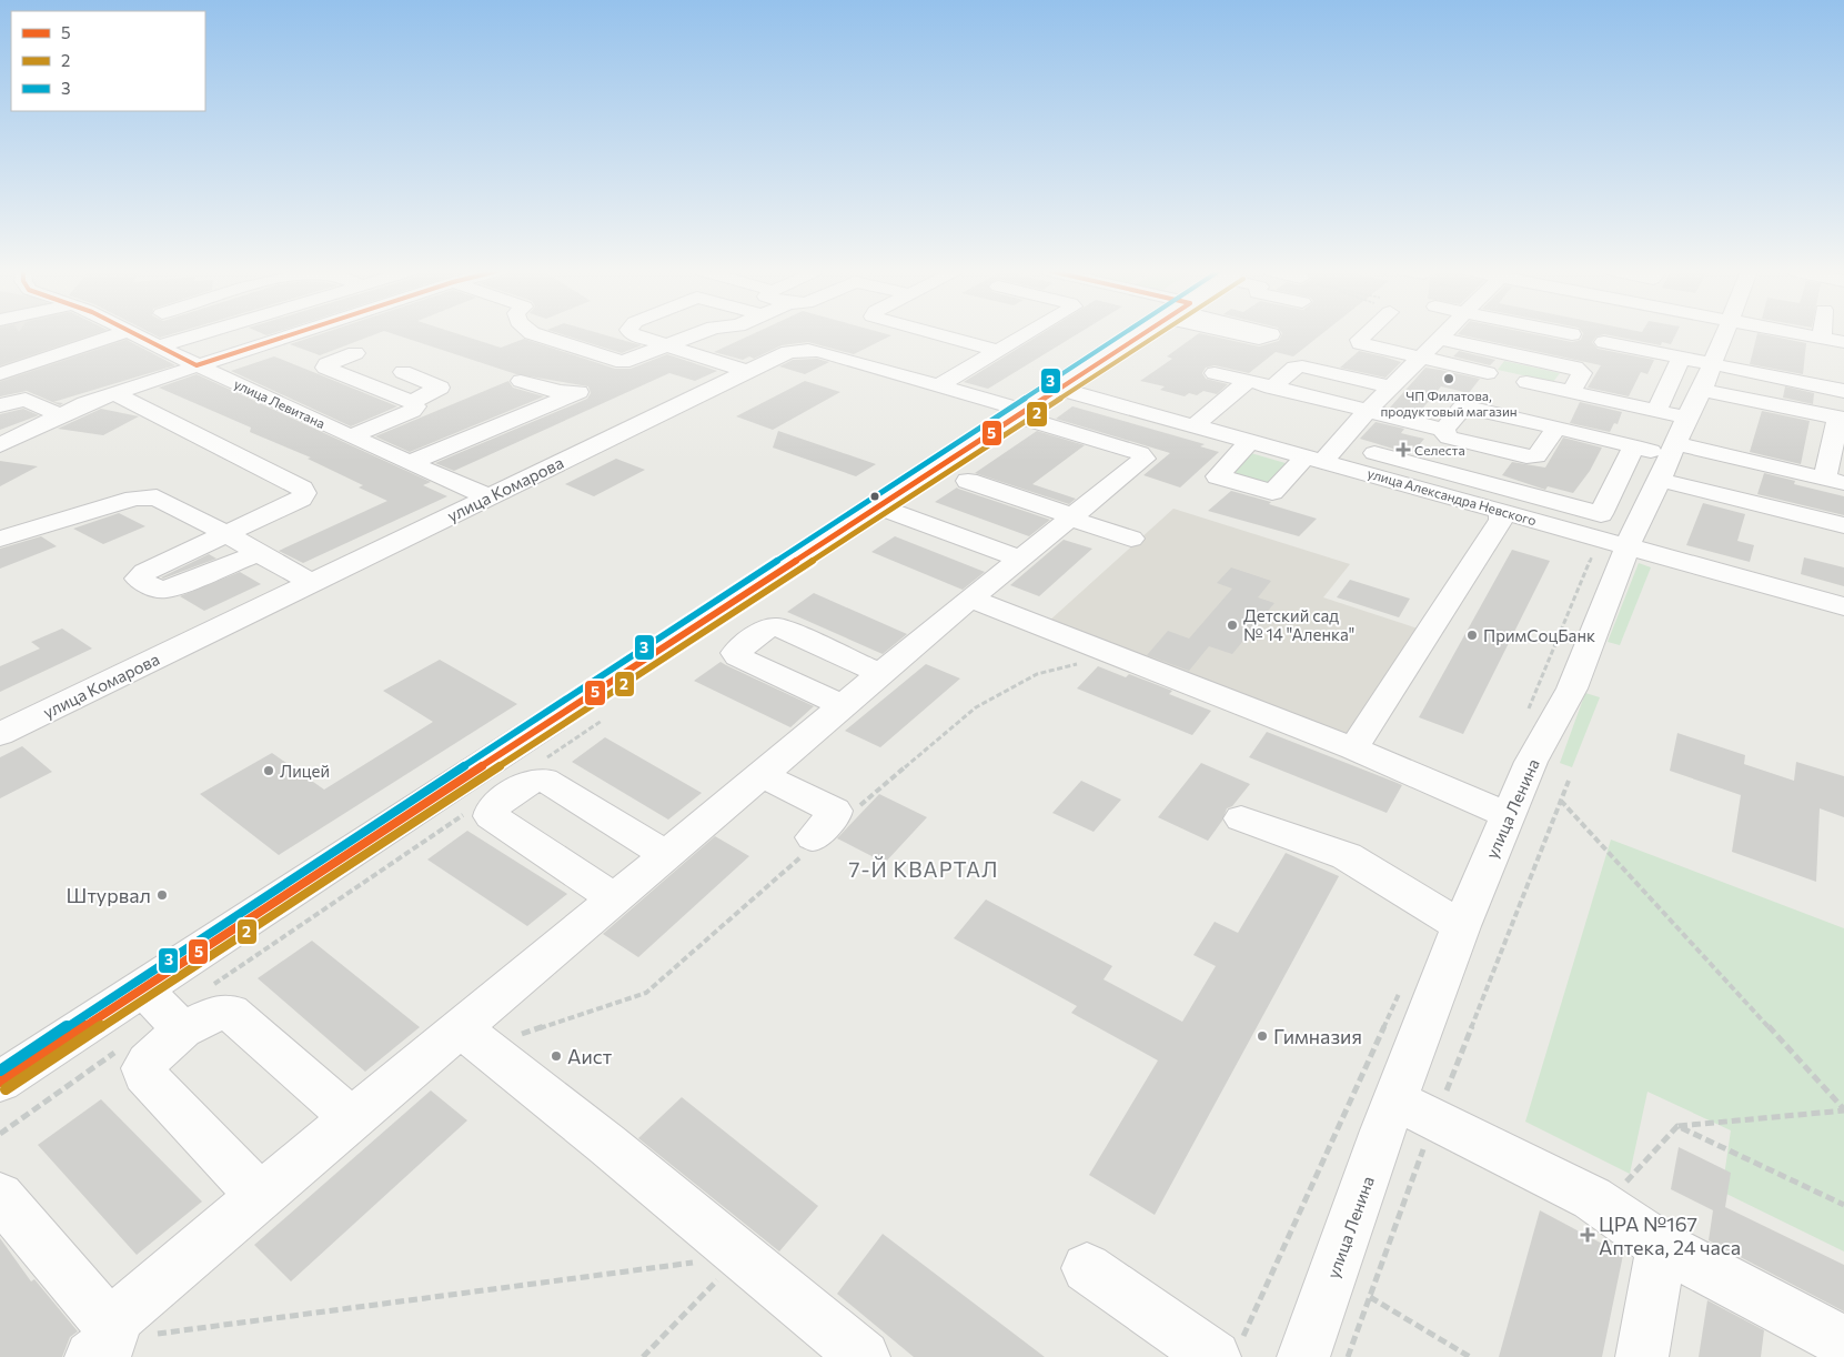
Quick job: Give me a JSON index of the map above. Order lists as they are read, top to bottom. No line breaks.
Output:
{"streets":{"street":["улица Левитана","улица Комарова","улица Александра Невского","улица Ленина"]},"crossings":[["улица Левитана","улица Комарова"],["улица Александра Невского","улица Ленина"]],"districts":["7-Й КВАРТАЛ"],"places":{"other":["ЧП Филатова, продуктовый магазин","Детский сад № 14 \"Аленка\"","ПримСоцБанк","Лицей","Штурвал","Гимназия","Аист"],"health":["Селеста","ЦРА №167 Аптека, 24 часа"]},"lines":["transit line 5","transit line 2","transit line 3"],"legend":["5","2","3"]}
